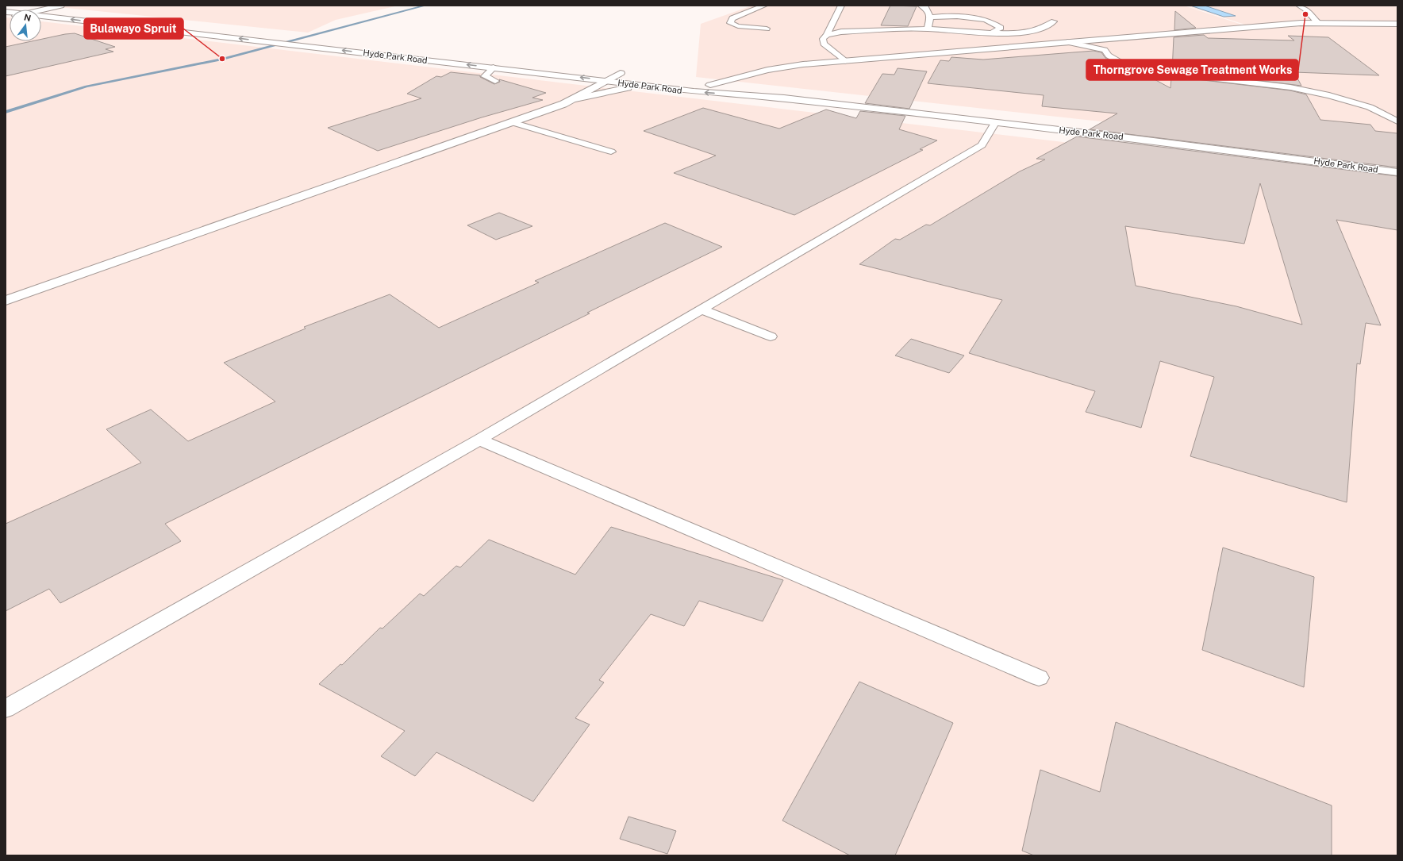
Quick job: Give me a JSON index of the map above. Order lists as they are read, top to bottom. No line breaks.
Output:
{"streets":{"street":["Hyde Park Road"]},"places":["Thorngrove Sewage Treatment Works","Bulawayo Spruit"],"north":"top"}
